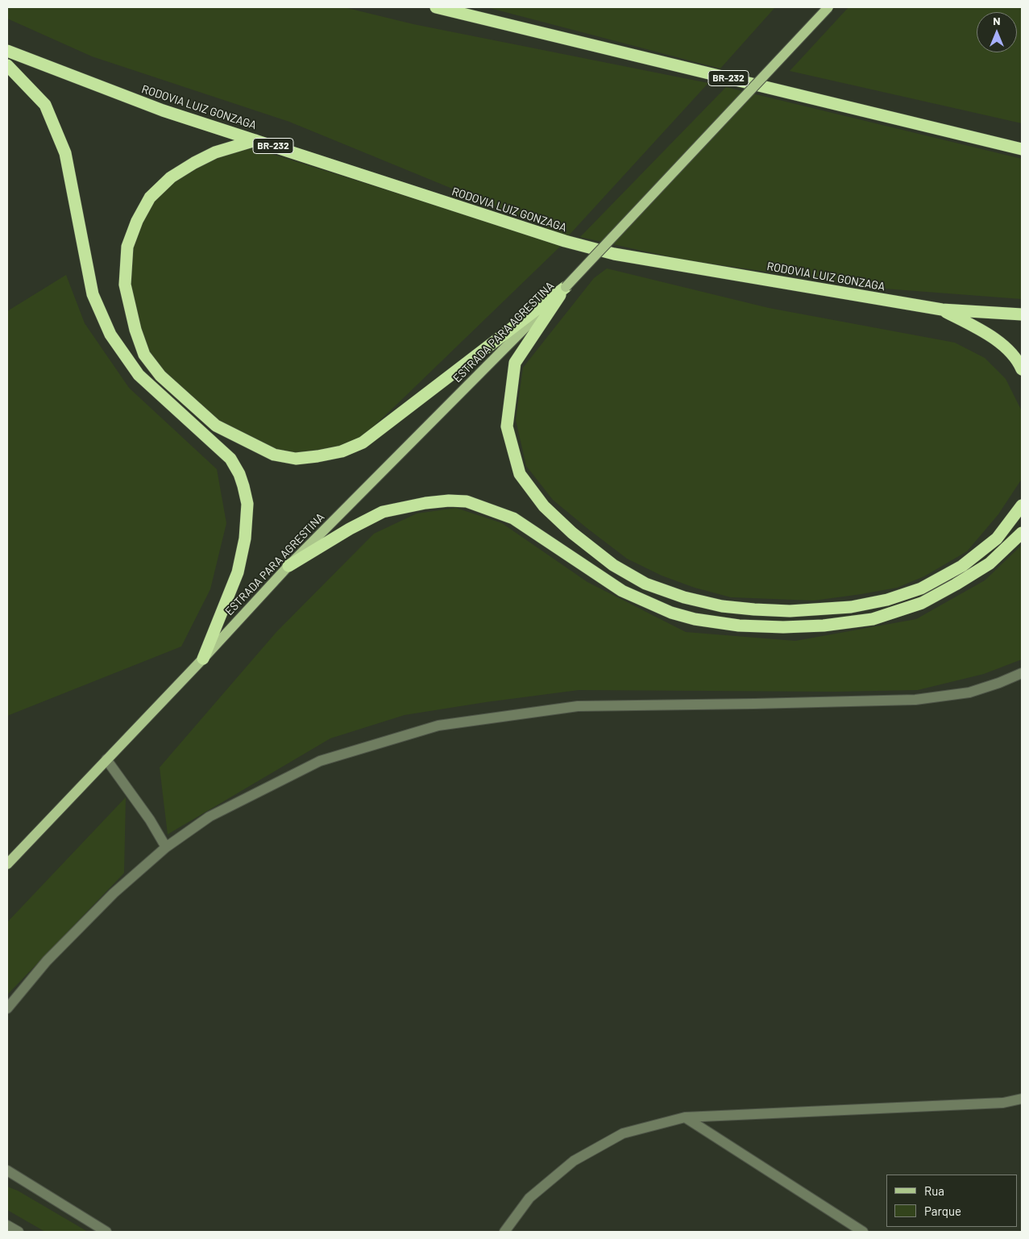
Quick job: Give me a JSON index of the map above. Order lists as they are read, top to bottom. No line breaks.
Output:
{"streets":{"highway":["BR-232","RODOVIA LUIZ GONZAGA"],"main road":["ESTRADA PARA AGRESTINA"]},"legend":["Rua","Parque"],"north":"top"}
